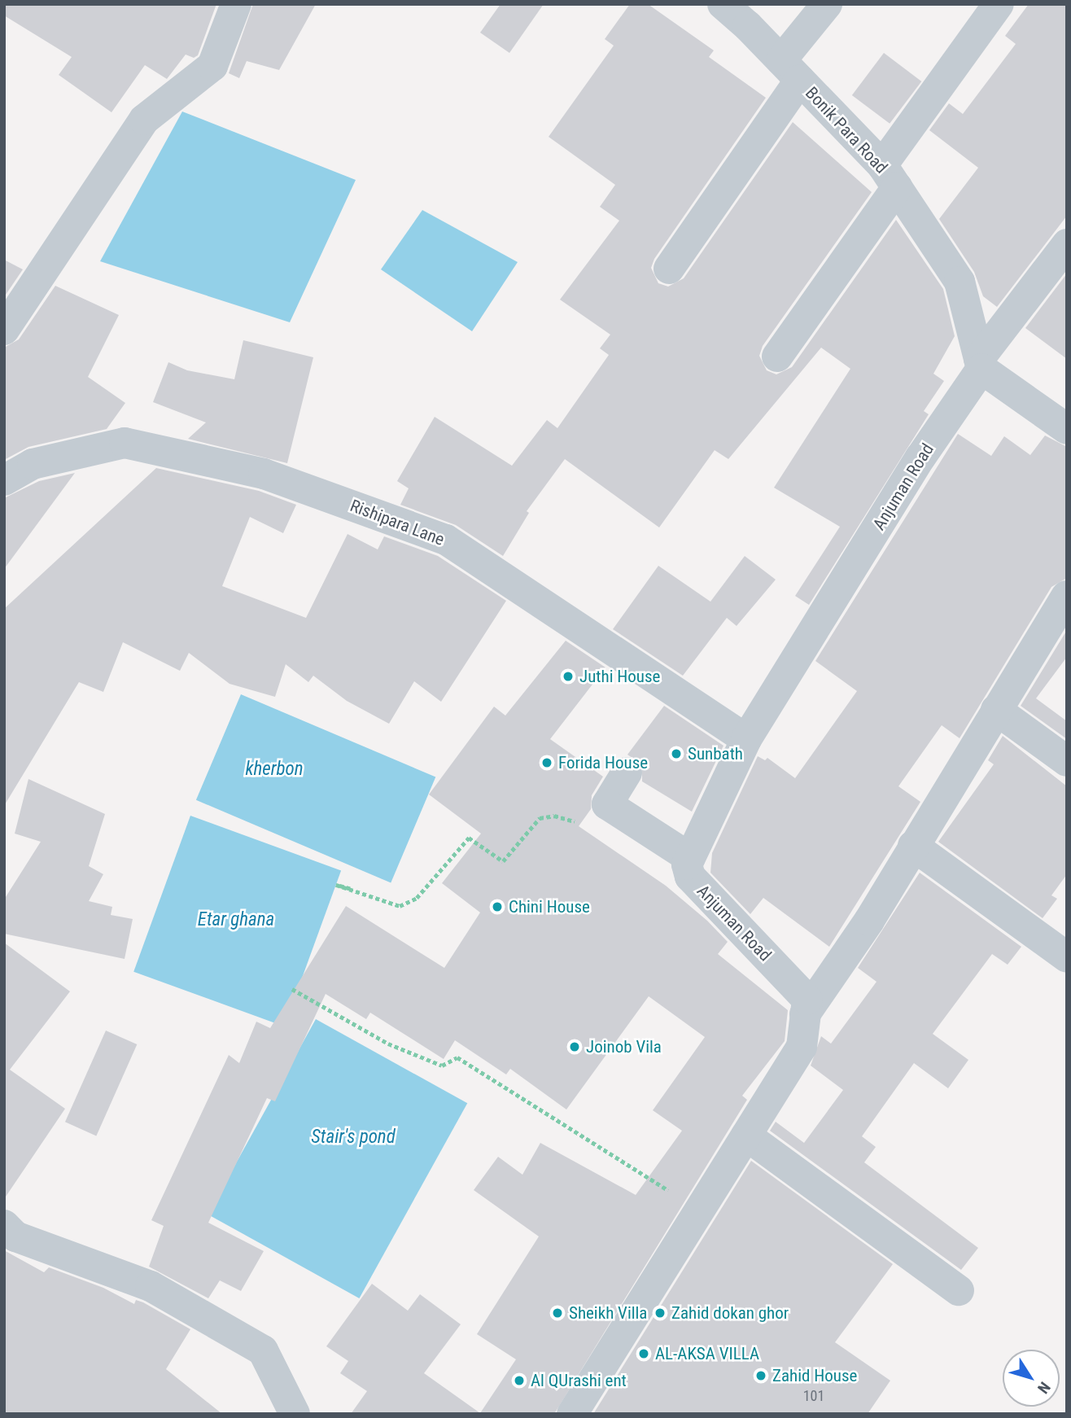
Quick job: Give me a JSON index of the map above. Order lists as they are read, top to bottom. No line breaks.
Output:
{"streets":{"street":["Bonik Para Road","Anjuman Road","Rishipara Lane"]},"crossings":[["Bonik Para Road","Anjuman Road"],["Anjuman Road","Rishipara Lane"]],"water":["kherbon","Etar ghana","Stair's pond"],"places":["Juthi House","Sunbath","Forida House","Chini House","Joinob Vila","Sheikh Villa","Zahid dokan ghor","AL-AKSA VILLA","Zahid House","Al QUrashi ent"],"house_numbers":["101"],"north":"bottom right"}
